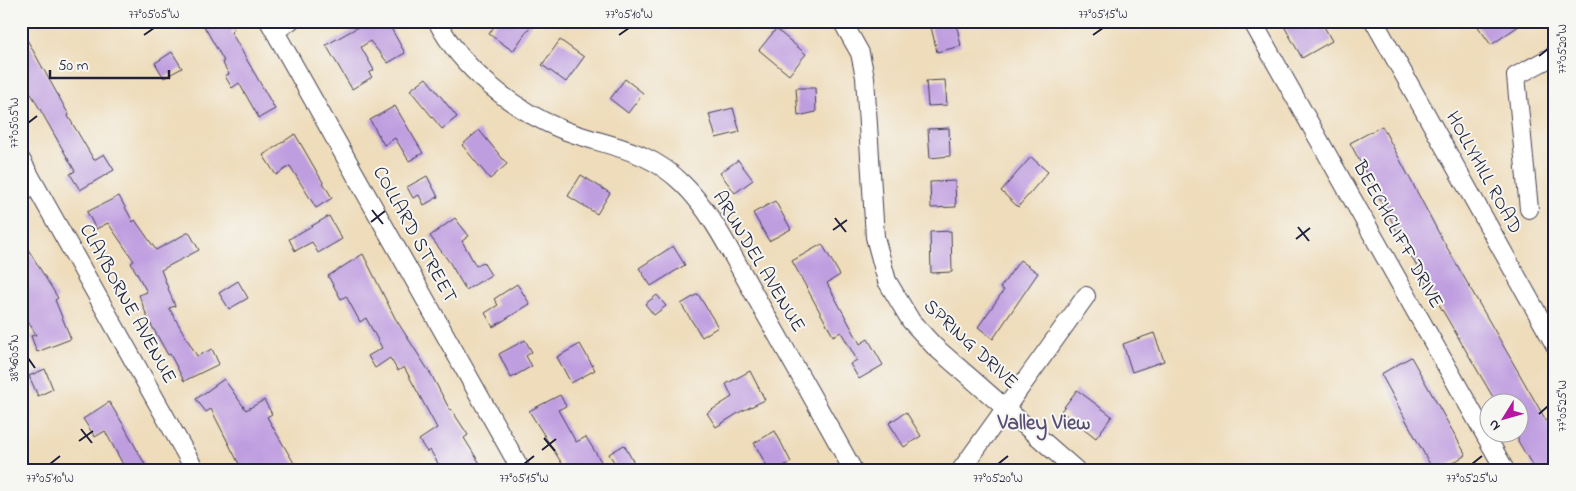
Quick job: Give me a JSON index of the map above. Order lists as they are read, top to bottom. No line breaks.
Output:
{"streets":{"street":["HOLLYHILL ROAD","COLLARD STREET","BEECHCLIFF DRIVE","ARUNDEL AVENUE","CLAYBORNE AVENUE","SPRING DRIVE"]},"districts":["Valley View"],"scale_bar":"50 m","north":"bottom left","coordinates":["77°05'05\"W","77°05'10\"W","77°05'15\"W","77°05'20\"W","38°46'05\"N","77°05'25\"W"]}
